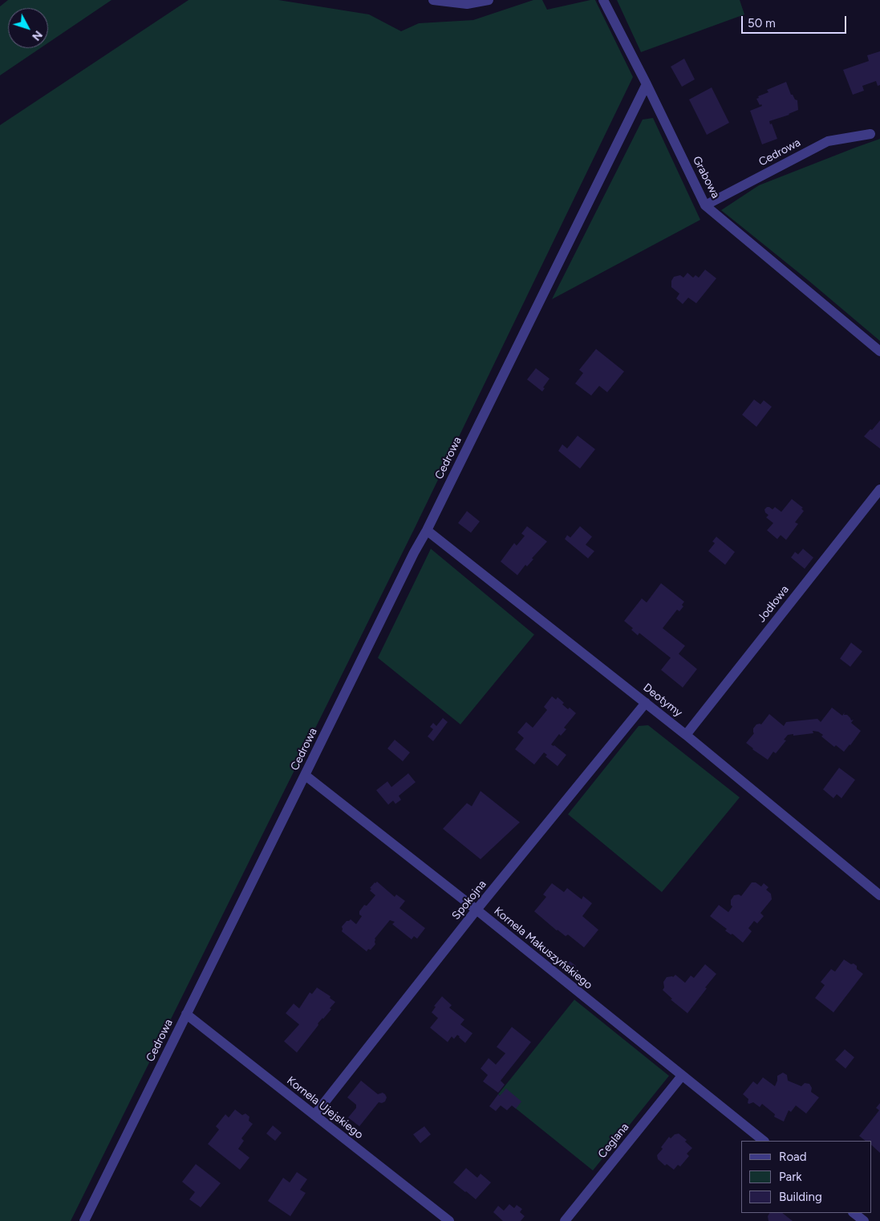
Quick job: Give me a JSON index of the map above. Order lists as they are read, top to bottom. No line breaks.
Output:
{"streets":{"street":["Cedrowa","Grabowa","Jodłowa","Deotymy","Spokojna","Kornela Makuszyńskiego","Kornela Ujejskiego","Ceglana"]},"crossings":[["Cedrowa","Grabowa"],["Cedrowa","Deotymy"],["Cedrowa","Kornela Makuszyńskiego"],["Cedrowa","Kornela Ujejskiego"],["Jodłowa","Deotymy"],["Deotymy","Spokojna"],["Spokojna","Kornela Makuszyńskiego"],["Spokojna","Kornela Ujejskiego"],["Kornela Makuszyńskiego","Ceglana"]],"legend":["Road","Park","Building"],"scale_bar":"50 m","north":"bottom right"}
